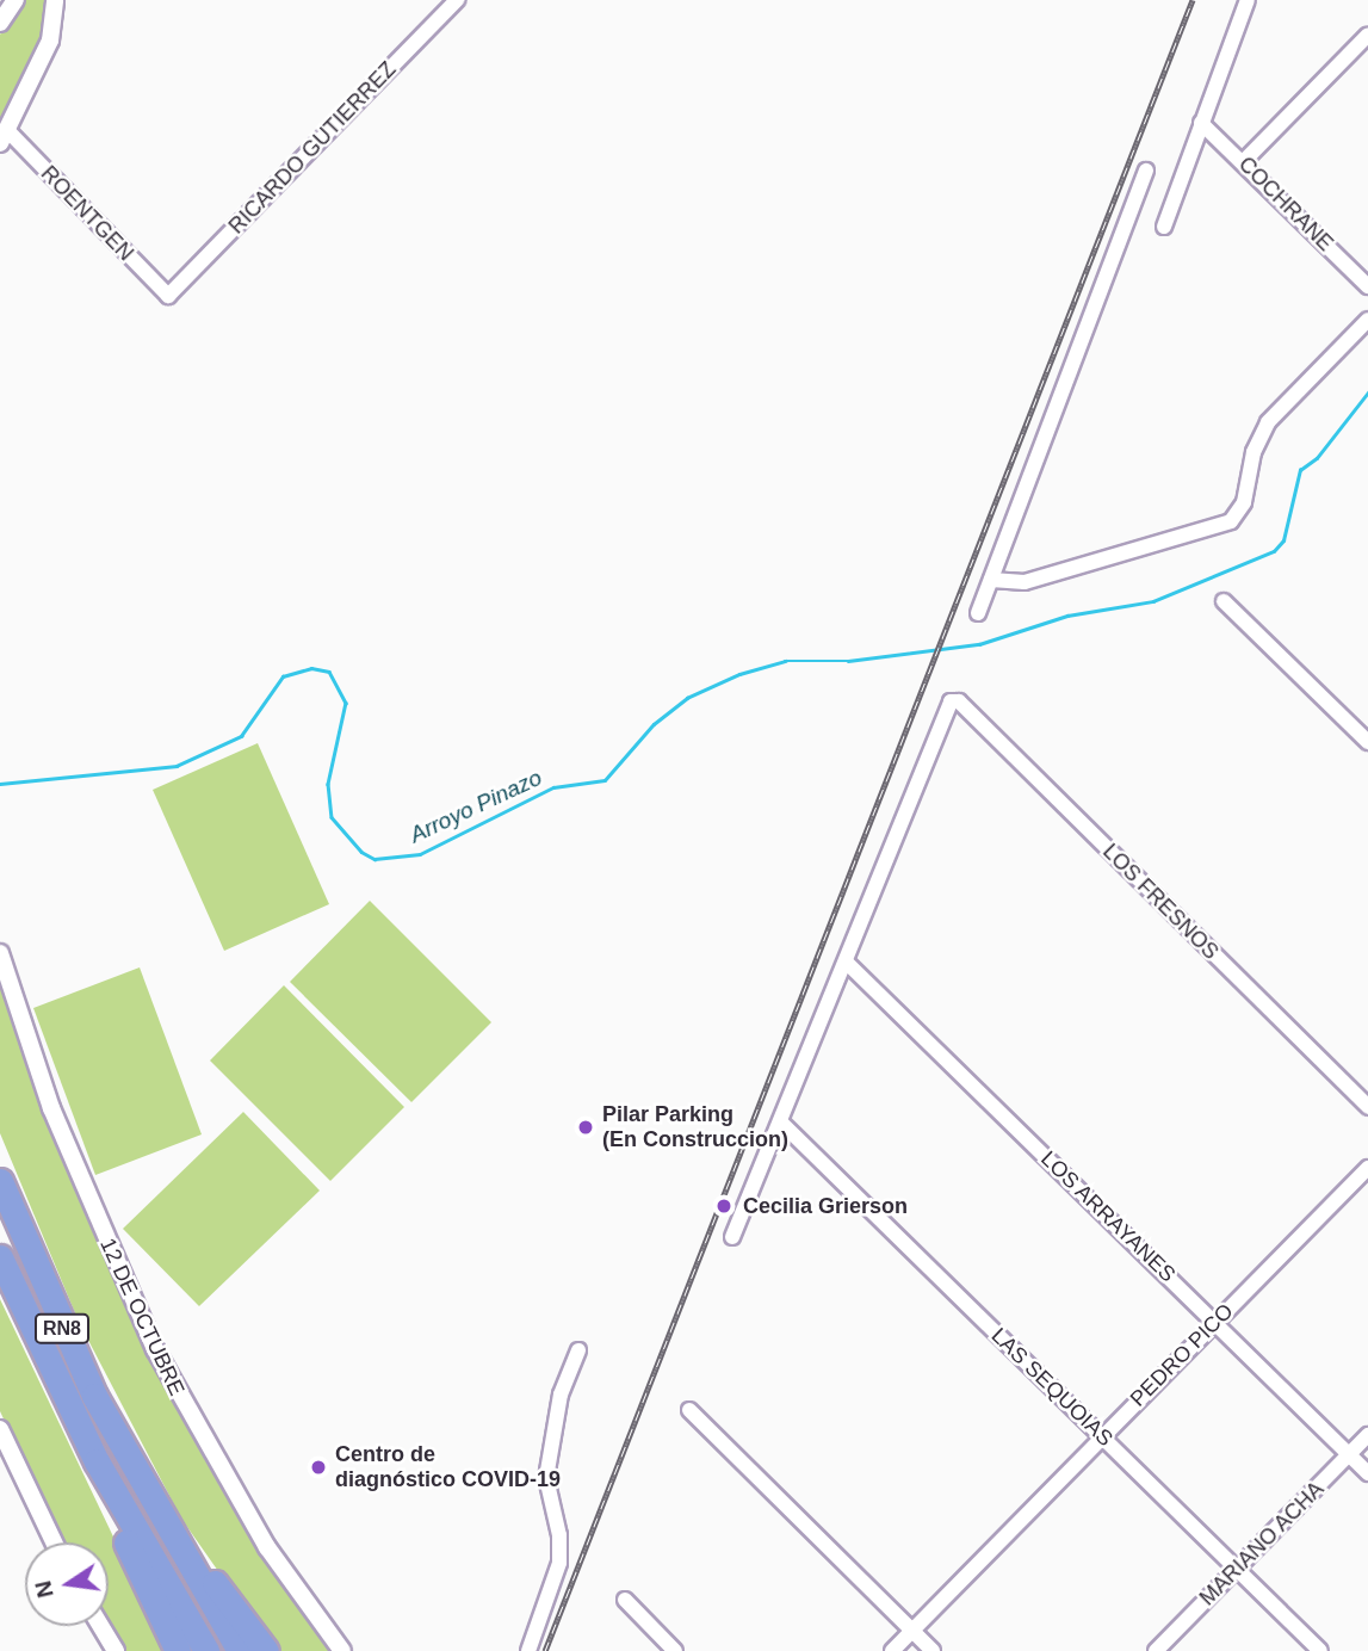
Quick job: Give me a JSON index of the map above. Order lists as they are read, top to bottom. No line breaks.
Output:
{"streets":{"highway":["RN8"],"street":["RICARDO GUTIERREZ","COCHRANE","ROENTGEN","LOS FRESNOS","LOS ARRAYANES","12 DE OCTUBRE","PEDRO PICO","LAS SEQUOIAS","MARIANO ACHA"]},"crossings":[["RICARDO GUTIERREZ","ROENTGEN"],["LOS FRESNOS","LOS ARRAYANES"],["LOS ARRAYANES","PEDRO PICO"],["LOS ARRAYANES","MARIANO ACHA"],["PEDRO PICO","LAS SEQUOIAS"],["LAS SEQUOIAS","MARIANO ACHA"]],"water":["Arroyo Pinazo"],"places":["Pilar Parking (En Construccion)","Cecilia Grierson","Centro de diagnóstico COVID-19"],"north":"left"}
